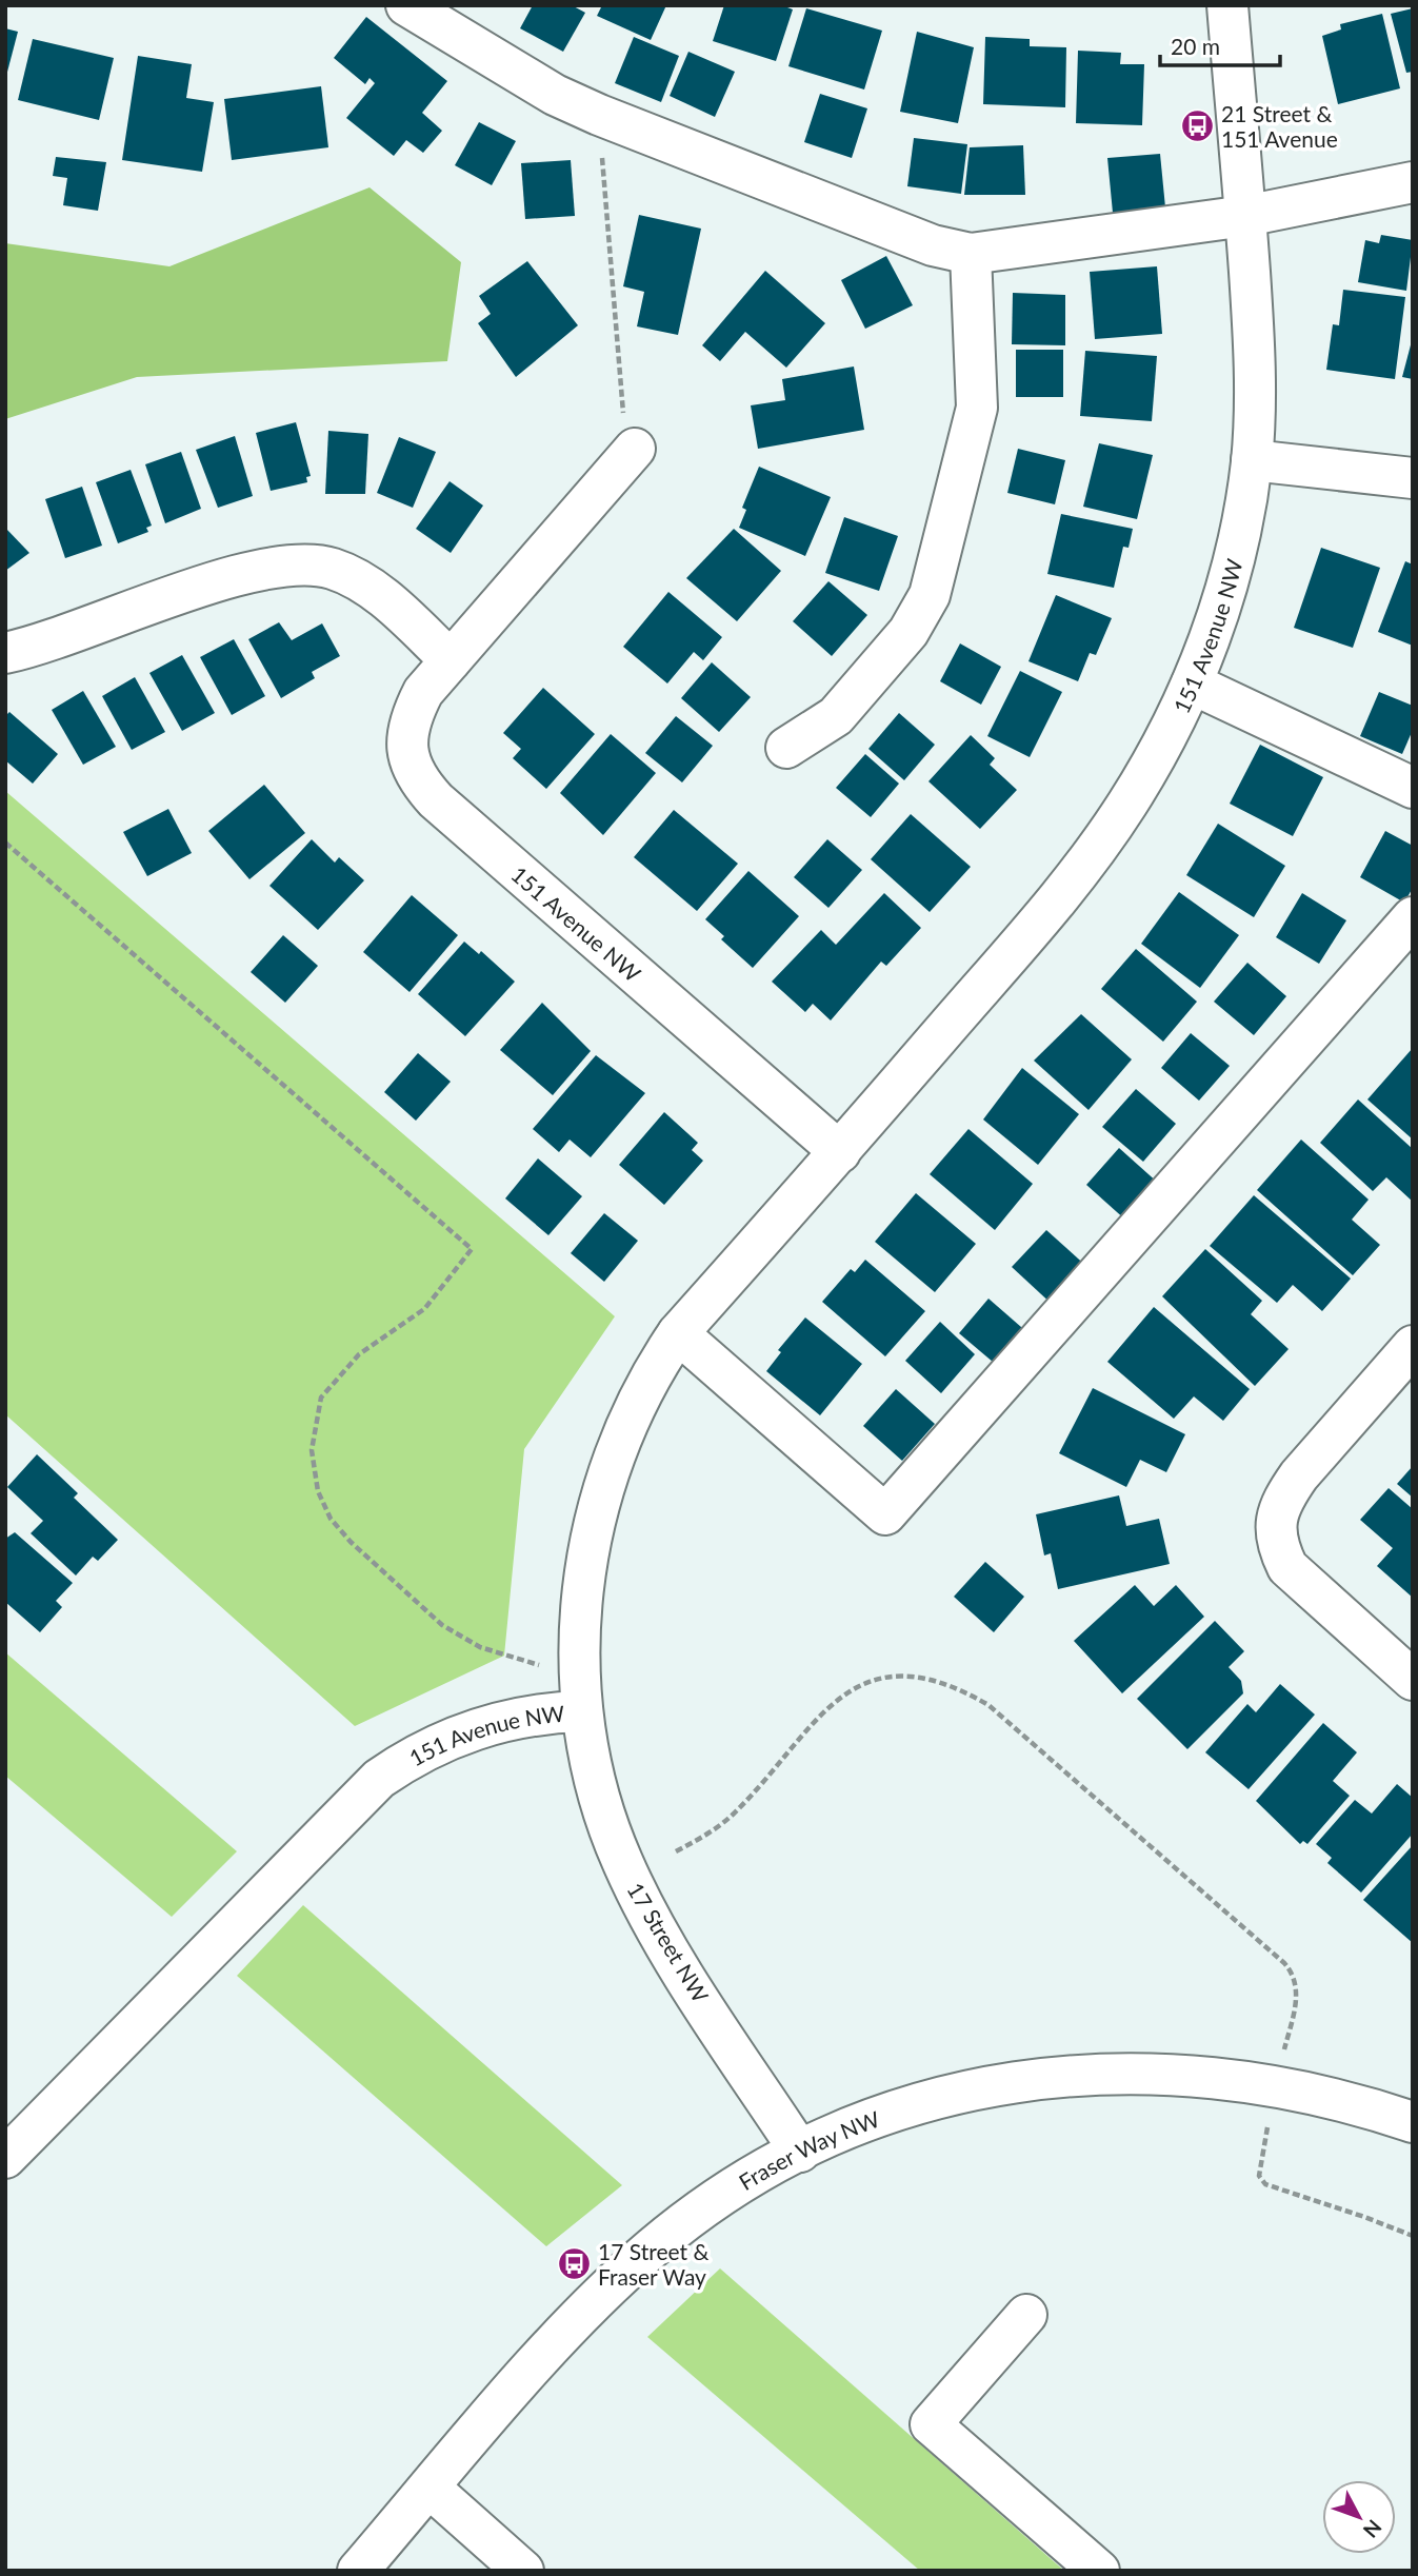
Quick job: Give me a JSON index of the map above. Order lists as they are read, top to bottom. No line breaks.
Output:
{"streets":{"street":["151 Avenue NW","17 Street NW","Fraser Way NW"]},"crossings":[["151 Avenue NW","17 Street NW"],["17 Street NW","Fraser Way NW"]],"places":{"bus stop":["21 Street & 151 Avenue","17 Street & Fraser Way"]},"scale_bar":"20 m","north":"bottom right"}
